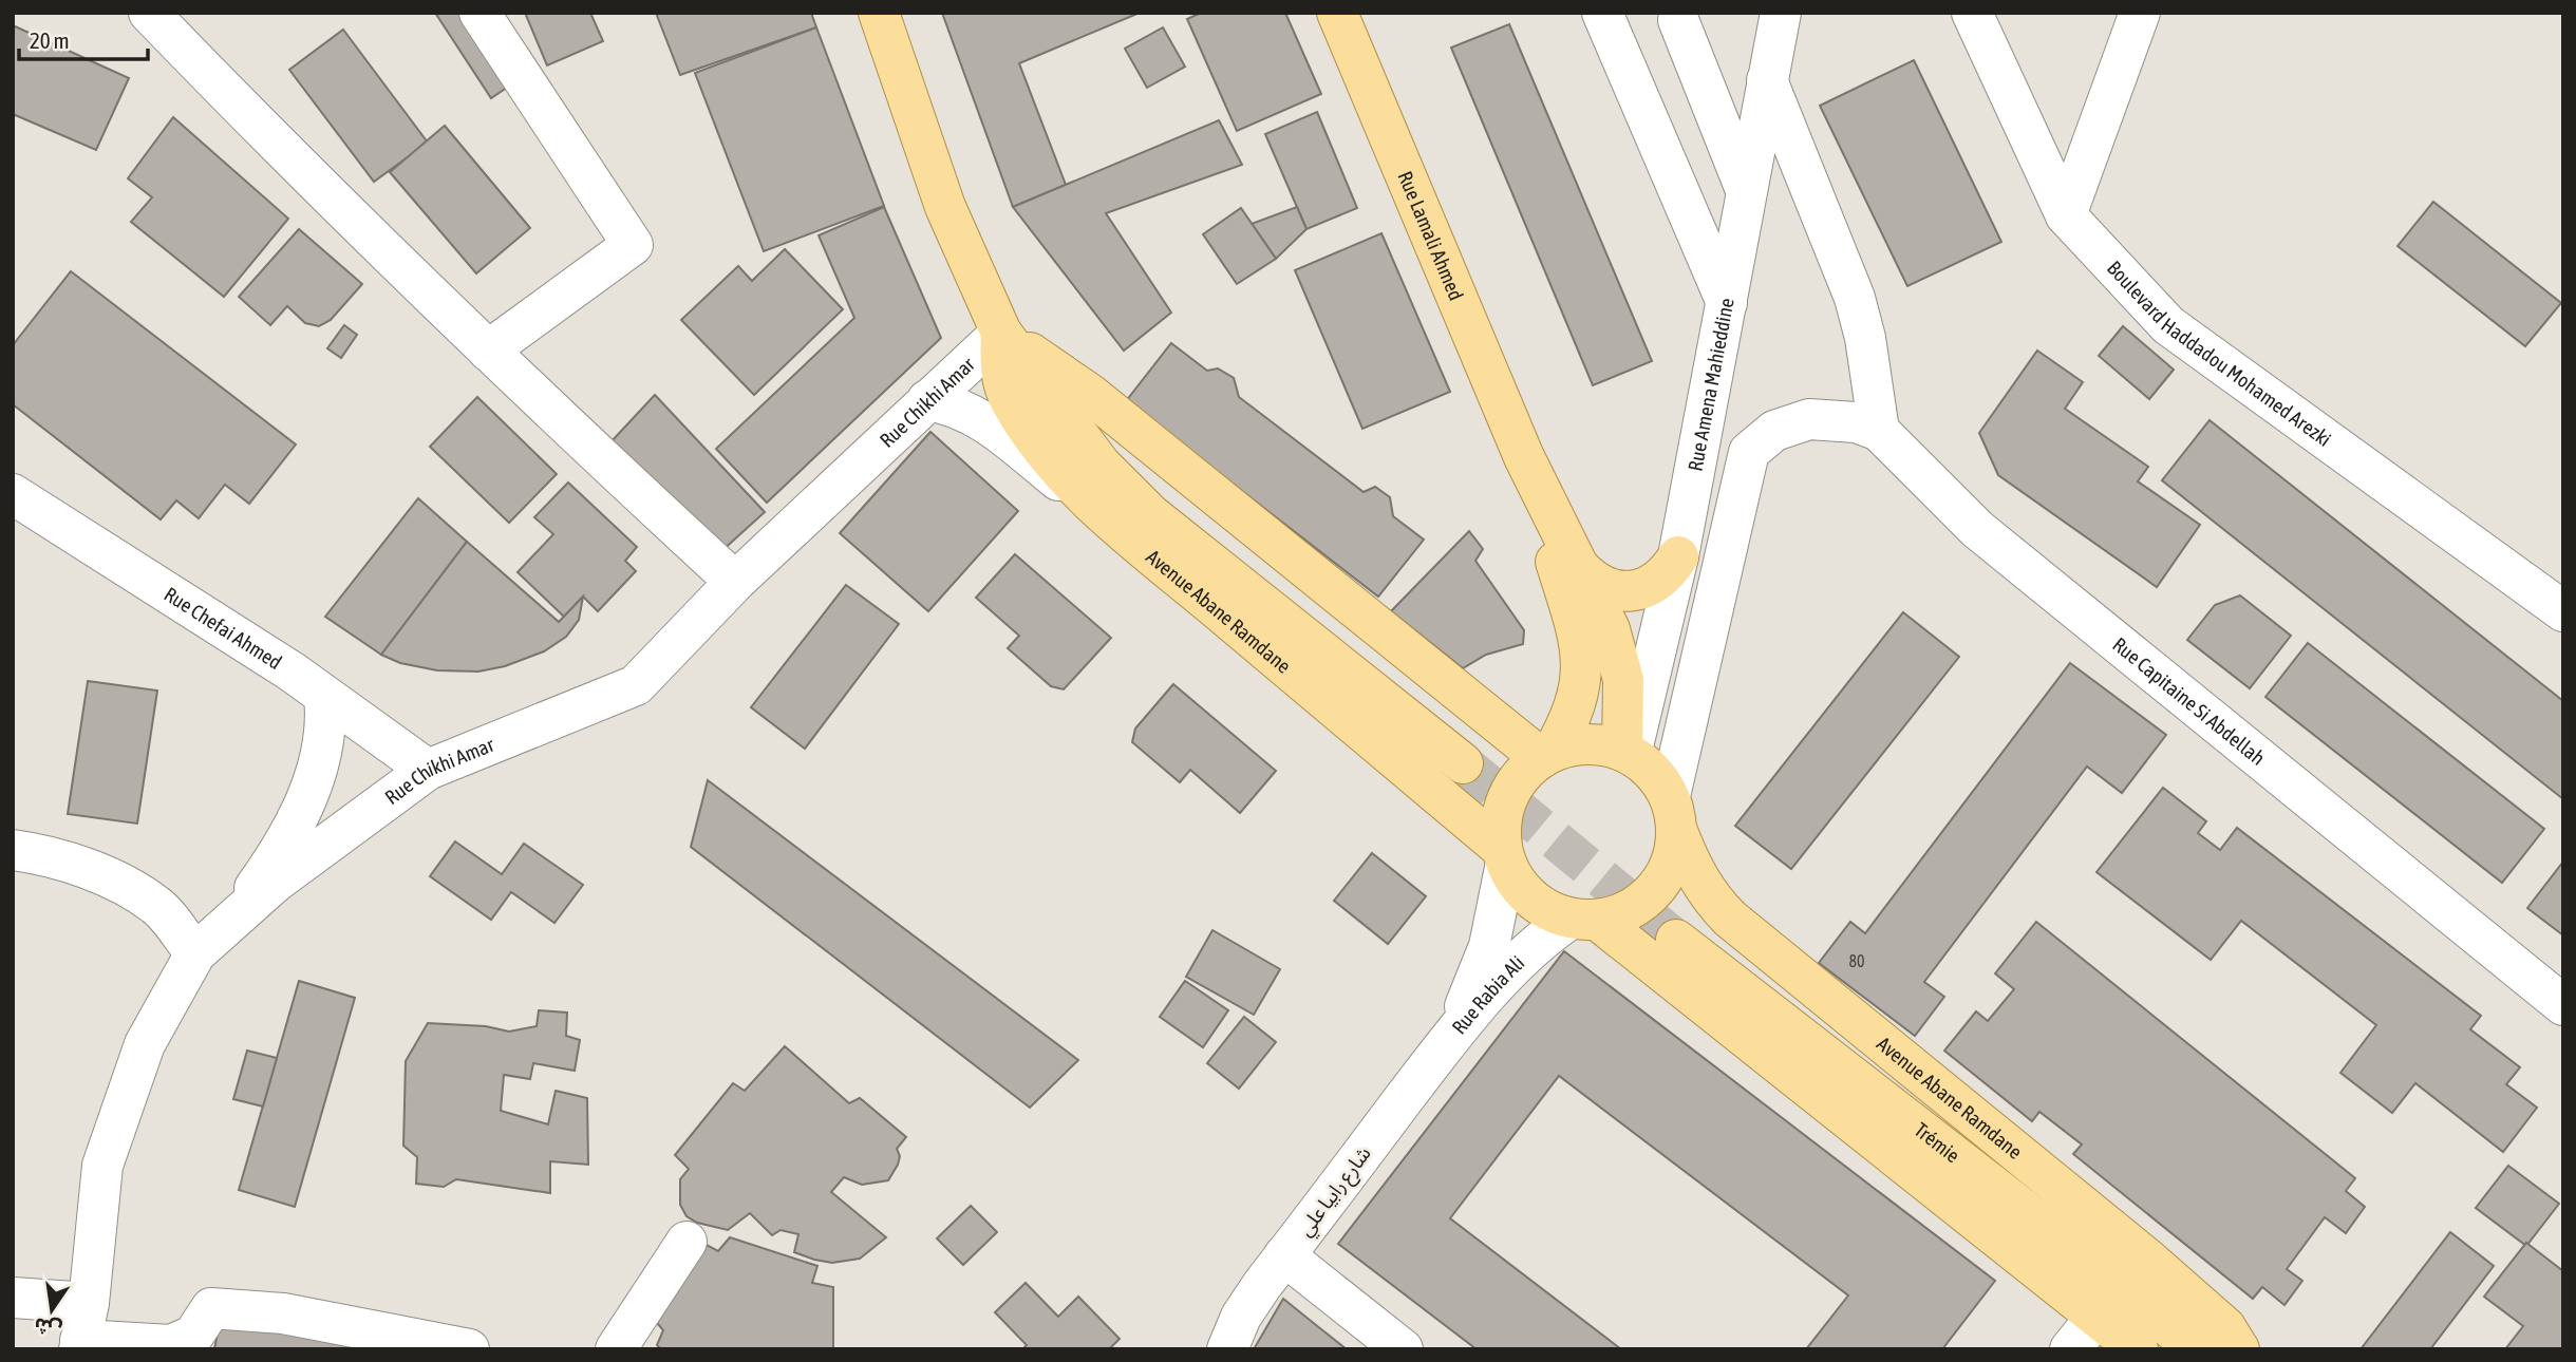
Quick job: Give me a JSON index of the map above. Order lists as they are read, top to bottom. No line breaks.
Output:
{"streets":{"main road":["Rue Lamali Ahmed","Avenue Abane Ramdane","Trémie"],"street":["Boulevard Haddadou Mohamed Arezki","Rue Amena Mahieddine","Rue Chikhi Amar","Rue Chefai Ahmed","Rue Capitaine Si Abdellah","Rue Rabia Ali","شارع رابيا علي"]},"crossings":[["Rue Lamali Ahmed","Rue Amena Mahieddine"],["Rue Lamali Ahmed","Avenue Abane Ramdane"],["Rue Lamali Ahmed","Rue Rabia Ali"],["Rue Amena Mahieddine","Avenue Abane Ramdane"],["Rue Amena Mahieddine","Rue Rabia Ali"],["Rue Chikhi Amar","Avenue Abane Ramdane"],["Rue Chikhi Amar","Rue Chefai Ahmed"],["Avenue Abane Ramdane","Rue Rabia Ali"],["Rue Rabia Ali","شارع رابيا علي"]],"house_numbers":["80"],"scale_bar":"20 m","north":"bottom"}
